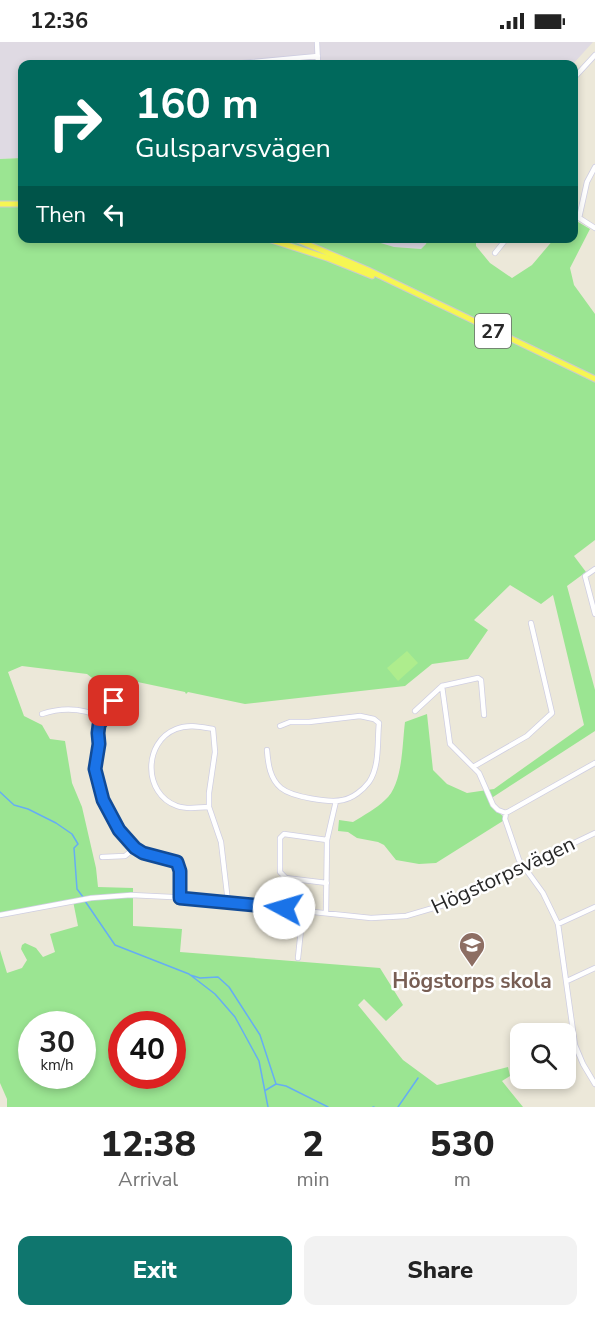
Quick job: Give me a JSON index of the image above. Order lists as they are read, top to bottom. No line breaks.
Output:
{"streets":{"main road":["27"],"street":["Högstorpsvägen"]},"places":{"school or university":["Högstorps skola"]},"page":{"status":"12:36","turn":["160 m","Gulsparvsvägen"],"then":"Then","speed":"30 km/h","limit":"40","eta":["12:38","Arrival","2","min","530","m"],"buttons":["Exit","Share"]}}
